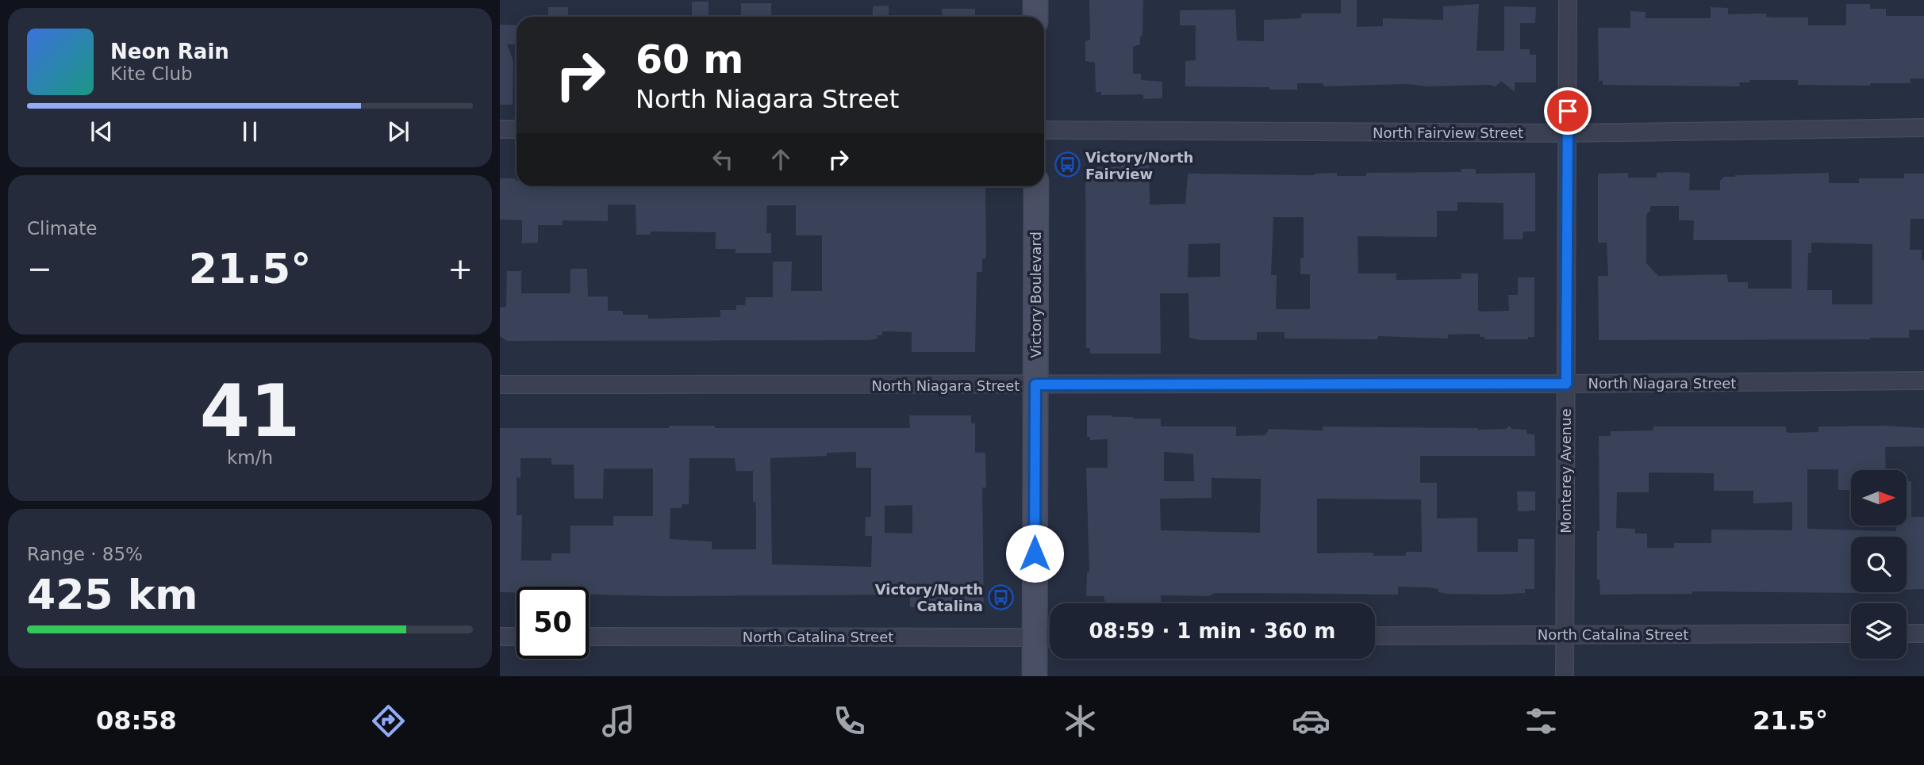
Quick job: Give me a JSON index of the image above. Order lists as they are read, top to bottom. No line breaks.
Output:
{"streets":{"main road":["Victory Boulevard"],"street":["North Fairview Street","North Niagara Street","Monterey Avenue","North Catalina Street"]},"crossings":[["North Fairview Street","Monterey Avenue"],["Victory Boulevard","North Niagara Street"],["Victory Boulevard","North Catalina Street"],["North Niagara Street","Monterey Avenue"],["Monterey Avenue","North Catalina Street"]],"places":{"bus stop":["Victory/North Fairview","Victory/North Catalina"]},"north":"right","page":{"turn":["60 m","North Niagara Street"],"song":["Neon Rain","Kite Club"],"tile":["Climate",["41","km/h"],["Range · 85%","425 km"]],"heat":["−","21.5°","+"],"limit":"50","trip":"08:59 · 1 min · 360 m","tabs":["08:58","21.5°"]}}
